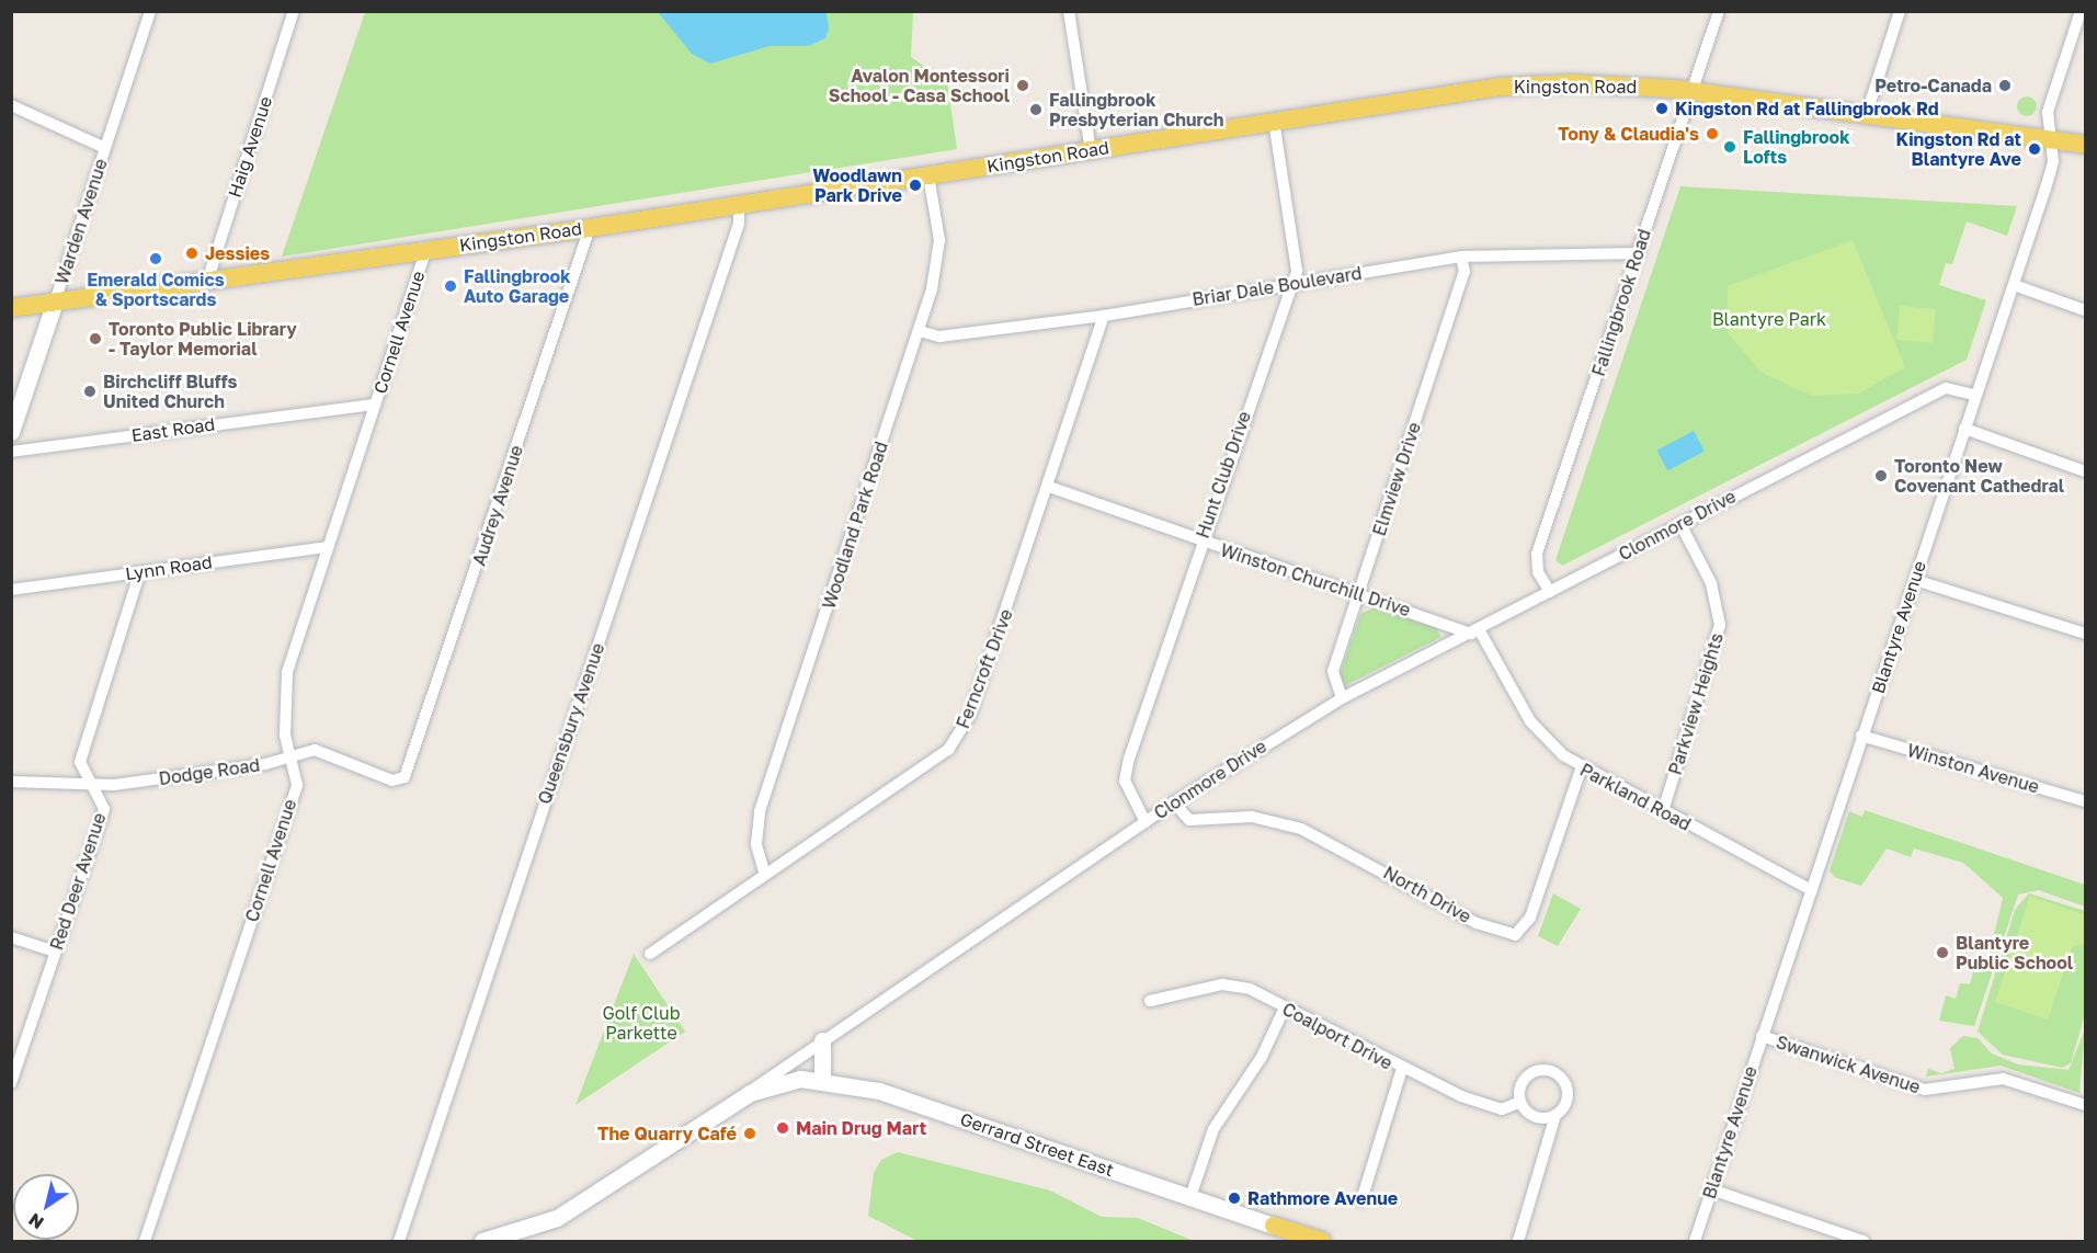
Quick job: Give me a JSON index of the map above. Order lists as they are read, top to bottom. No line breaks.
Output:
{"streets":{"main road":["Kingston Road","Gerrard Street East"],"street":["Haig Avenue","Warden Avenue","Briar Dale Boulevard","Fallingbrook Road","Cornell Avenue","East Road","Hunt Club Drive","Elmview Drive","Audrey Avenue","Woodland Park Road","Clonmore Drive","Lynn Road","Winston Churchill Drive","Blantyre Avenue","Ferncroft Drive","Parkview Heights","Queensbury Avenue","Winston Avenue","Dodge Road","Parkland Road","Red Deer Avenue","North Drive","Coalport Drive","Swanwick Avenue"]},"crossings":[["Kingston Road","Haig Avenue"],["Kingston Road","Warden Avenue"],["Kingston Road","Fallingbrook Road"],["Kingston Road","Cornell Avenue"],["Kingston Road","Hunt Club Drive"],["Kingston Road","Audrey Avenue"],["Kingston Road","Woodland Park Road"],["Kingston Road","Blantyre Avenue"],["Kingston Road","Queensbury Avenue"],["Briar Dale Boulevard","Fallingbrook Road"],["Briar Dale Boulevard","Hunt Club Drive"],["Briar Dale Boulevard","Elmview Drive"],["Briar Dale Boulevard","Woodland Park Road"],["Briar Dale Boulevard","Ferncroft Drive"],["Fallingbrook Road","Clonmore Drive"],["Cornell Avenue","East Road"],["Cornell Avenue","Lynn Road"],["Cornell Avenue","Dodge Road"],["Hunt Club Drive","Clonmore Drive"],["Hunt Club Drive","Winston Churchill Drive"],["Elmview Drive","Clonmore Drive"],["Elmview Drive","Winston Churchill Drive"],["Audrey Avenue","Dodge Road"],["Woodland Park Road","Ferncroft Drive"],["Clonmore Drive","Winston Churchill Drive"],["Clonmore Drive","Blantyre Avenue"],["Clonmore Drive","Parkview Heights"],["Clonmore Drive","Parkland Road"],["Clonmore Drive","North Drive"],["Clonmore Drive","Gerrard Street East"],["Lynn Road","Red Deer Avenue"],["Winston Churchill Drive","Ferncroft Drive"],["Winston Churchill Drive","Parkland Road"],["Blantyre Avenue","Winston Avenue"],["Blantyre Avenue","Parkland Road"],["Blantyre Avenue","Swanwick Avenue"],["Parkview Heights","Parkland Road"],["Dodge Road","Red Deer Avenue"],["Parkland Road","North Drive"]],"parks":["Blantyre Park","Golf Club Parkette"],"places":["Avalon Montessori School - Casa School","Petro-Canada","Kingston Rd at Fallingbrook Rd","Fallingbrook Presbyterian Church","Tony & Claudia's","Fallingbrook Lofts","Kingston Rd at Blantyre Ave","Woodlawn Park Drive","Jessies","Emerald Comics & Sportscards","Fallingbrook Auto Garage","Toronto Public Library - Taylor Memorial","Birchcliff Bluffs United Church","Toronto New Covenant Cathedral","Blantyre Public School","Main Drug Mart","The Quarry Café","Rathmore Avenue"],"north":"bottom left"}
